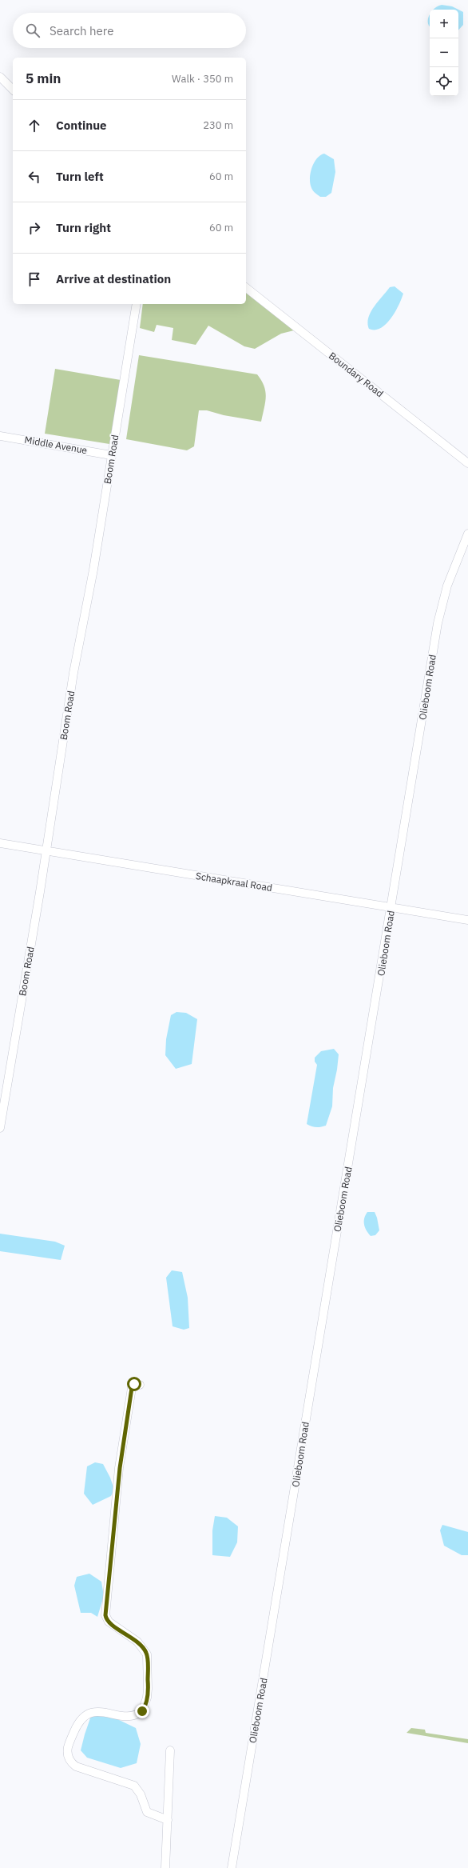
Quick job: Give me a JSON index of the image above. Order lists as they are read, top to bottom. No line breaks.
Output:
{"streets":{"street":["Boundary Road","Middle Avenue","Boom Road","Olieboom Road","Schaapkraal Road"]},"crossings":[["Middle Avenue","Boom Road"],["Boom Road","Schaapkraal Road"],["Olieboom Road","Schaapkraal Road"]],"page":{"map_buttons":["+","−"],"search":"Search here","heading":["5 min","Walk · 350 m"],"list":[["Continue","230 m"],["Turn left","60 m"],["Turn right","60 m"],"Arrive at destination"]}}
